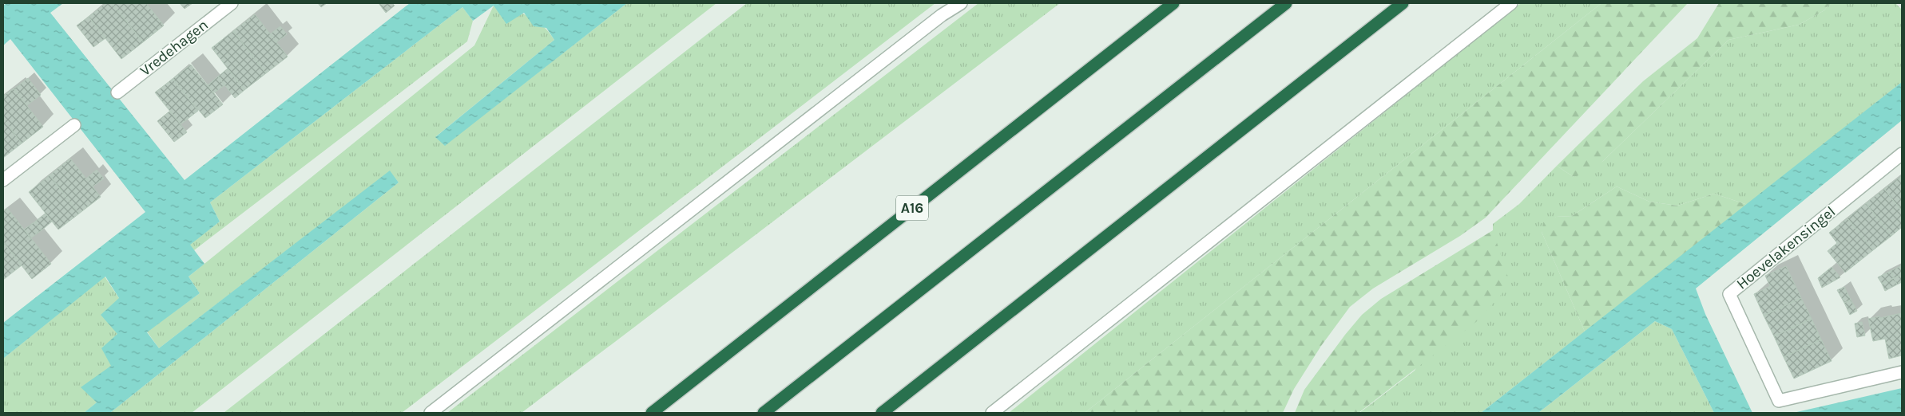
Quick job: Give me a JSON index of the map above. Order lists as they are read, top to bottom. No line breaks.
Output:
{"streets":{"highway":["A16"],"street":["Vredehagen","Hoevelakensingel"]}}
